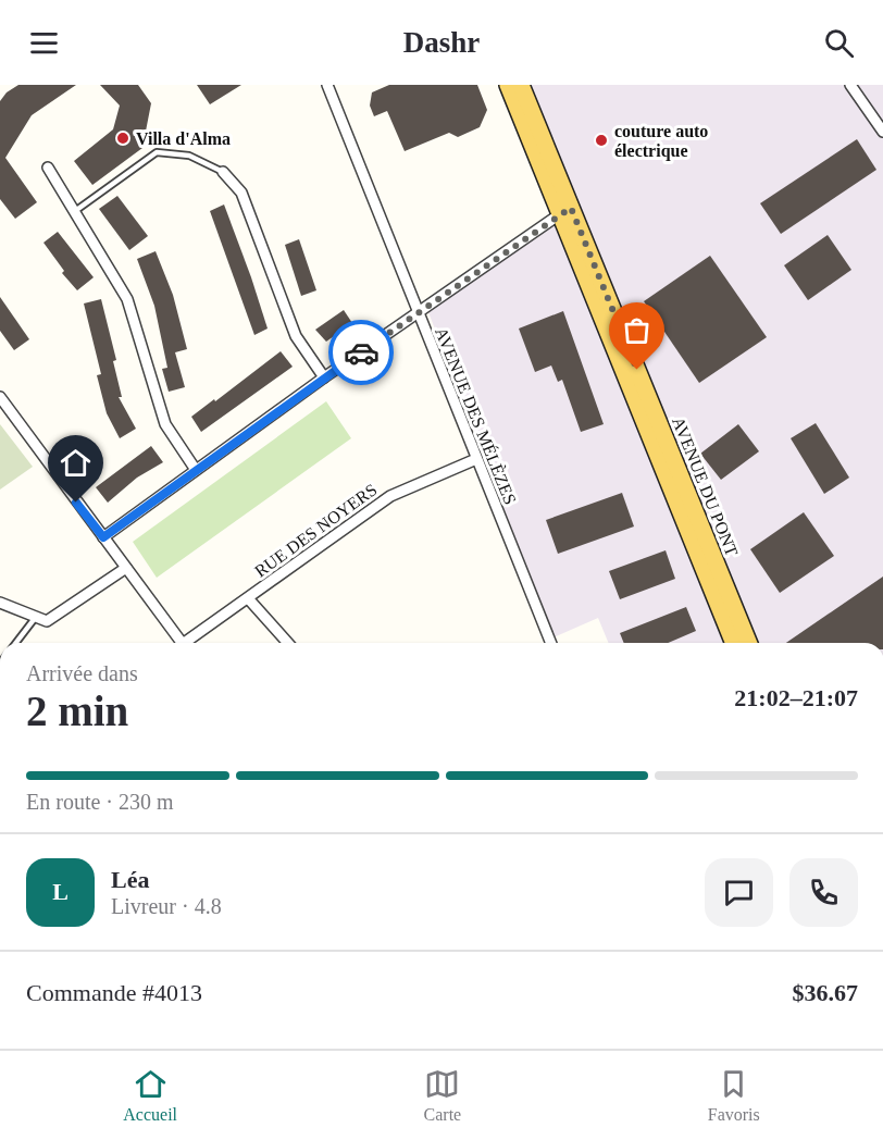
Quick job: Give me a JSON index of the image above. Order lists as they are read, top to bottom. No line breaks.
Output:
{"streets":{"main road":["AVENUE DU PONT"],"street":["AVENUE DES MÉLÈZES","RUE DES NOYERS"]},"crossings":[["AVENUE DES MÉLÈZES","RUE DES NOYERS"]],"places":["Villa d'Alma","couture auto électrique"],"page":{"header":"Dashr","heading":["2 min","Arrivée dans","21:02–21:07"],"panel":["Léa","Livreur · 4.8","Commande #4013","$36.67"],"bar":"En route · 230 m","round":"L","tabs":["Accueil","Carte","Favoris"]}}
